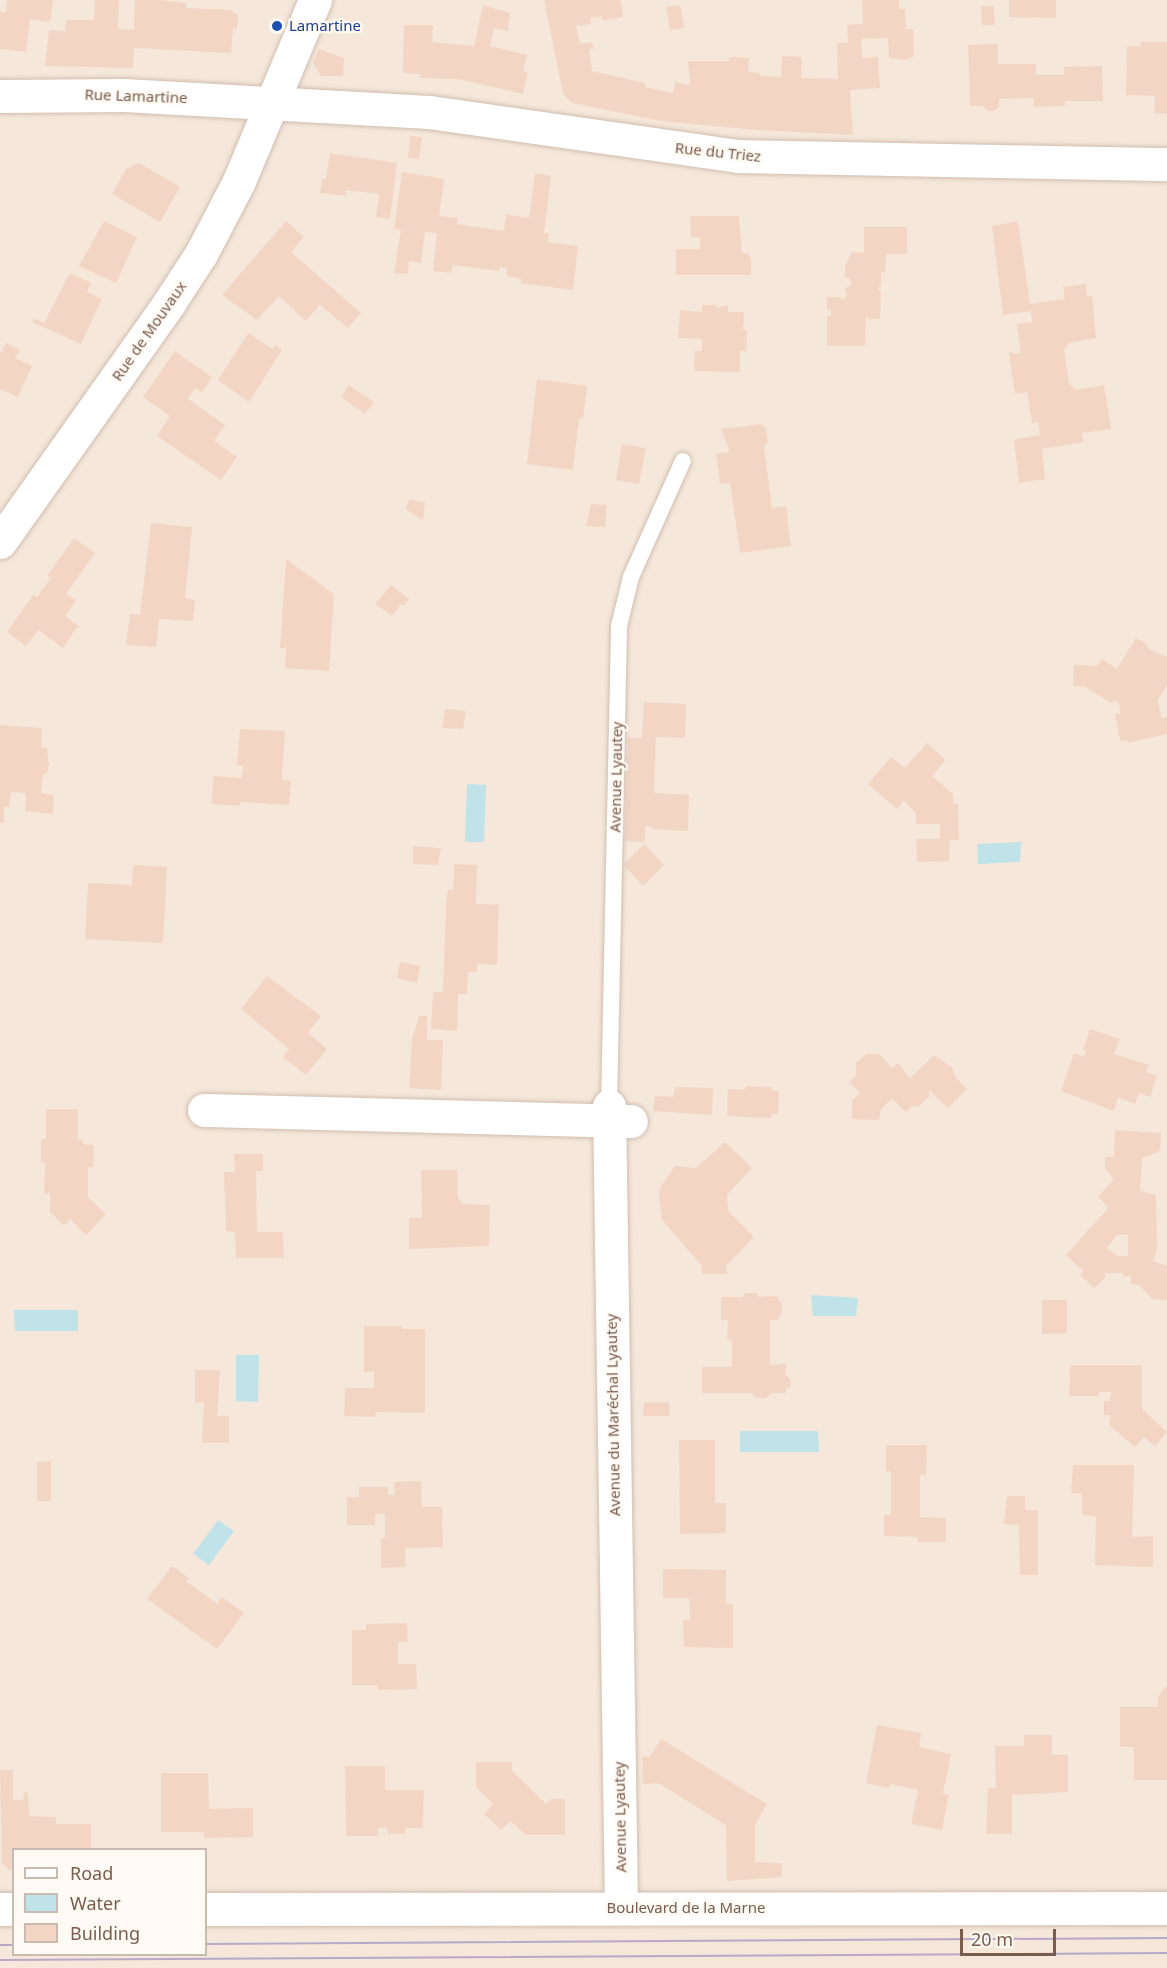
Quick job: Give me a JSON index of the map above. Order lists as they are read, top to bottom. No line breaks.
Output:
{"streets":{"street":["Rue Lamartine","Rue du Triez","Rue de Mouvaux","Avenue Lyautey","Avenue du Maréchal Lyautey","Boulevard de la Marne"]},"crossings":[["Rue Lamartine","Rue du Triez"],["Rue Lamartine","Rue de Mouvaux"],["Rue du Triez","Rue de Mouvaux"],["Avenue Lyautey","Avenue du Maréchal Lyautey"],["Avenue Lyautey","Boulevard de la Marne"]],"places":["Lamartine"],"legend":["Road","Water","Building"],"scale_bar":"20 m"}
